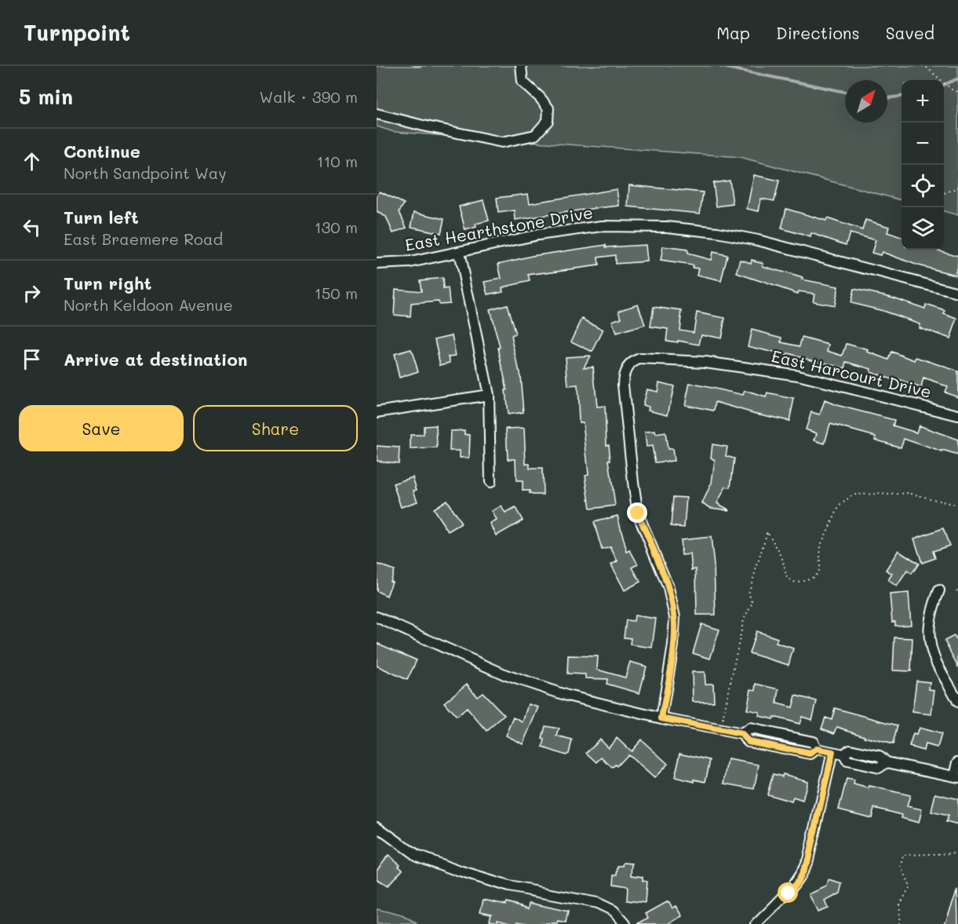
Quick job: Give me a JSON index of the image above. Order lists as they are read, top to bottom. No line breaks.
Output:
{"streets":{"street":["East Hearthstone Drive","East Harcourt Drive"]},"north":"top right","page":{"header":"Turnpoint","nav":["Map","Directions","Saved"],"heading":["5 min","Walk · 390 m"],"map_buttons":["+","−"],"list":[["Continue","North Sandpoint Way","110 m"],["Turn left","East Braemere Road","130 m"],["Turn right","North Keldoon Avenue","150 m"],"Arrive at destination"],"buttons":["Save","Share"]}}
